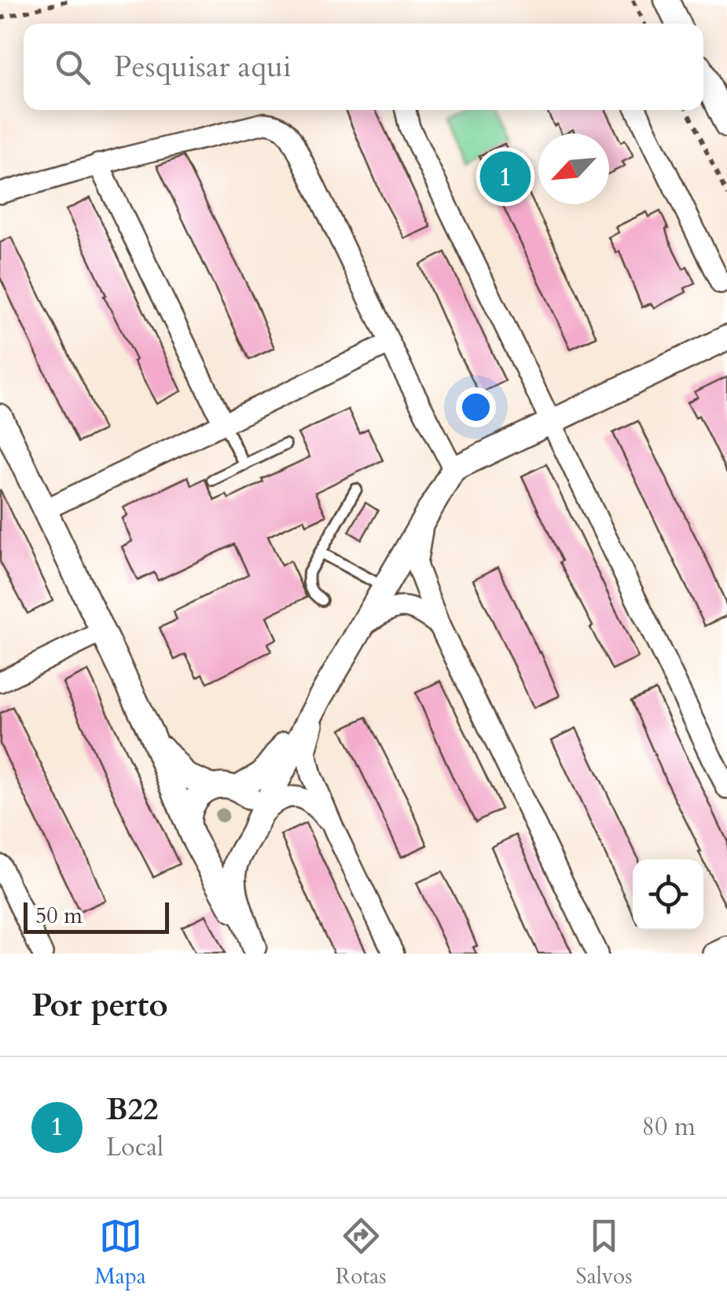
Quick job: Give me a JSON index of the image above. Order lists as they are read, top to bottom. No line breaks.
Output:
{"scale_bar":"50 m","north":"bottom left","page":{"search":"Pesquisar aqui","pins":"1","scale":"50 m","heading":"Por perto","list":[{"mark":"1","name":"B22","note":"Local","value":"80 m"}],"nav":["Mapa","Rotas","Salvos"]}}
